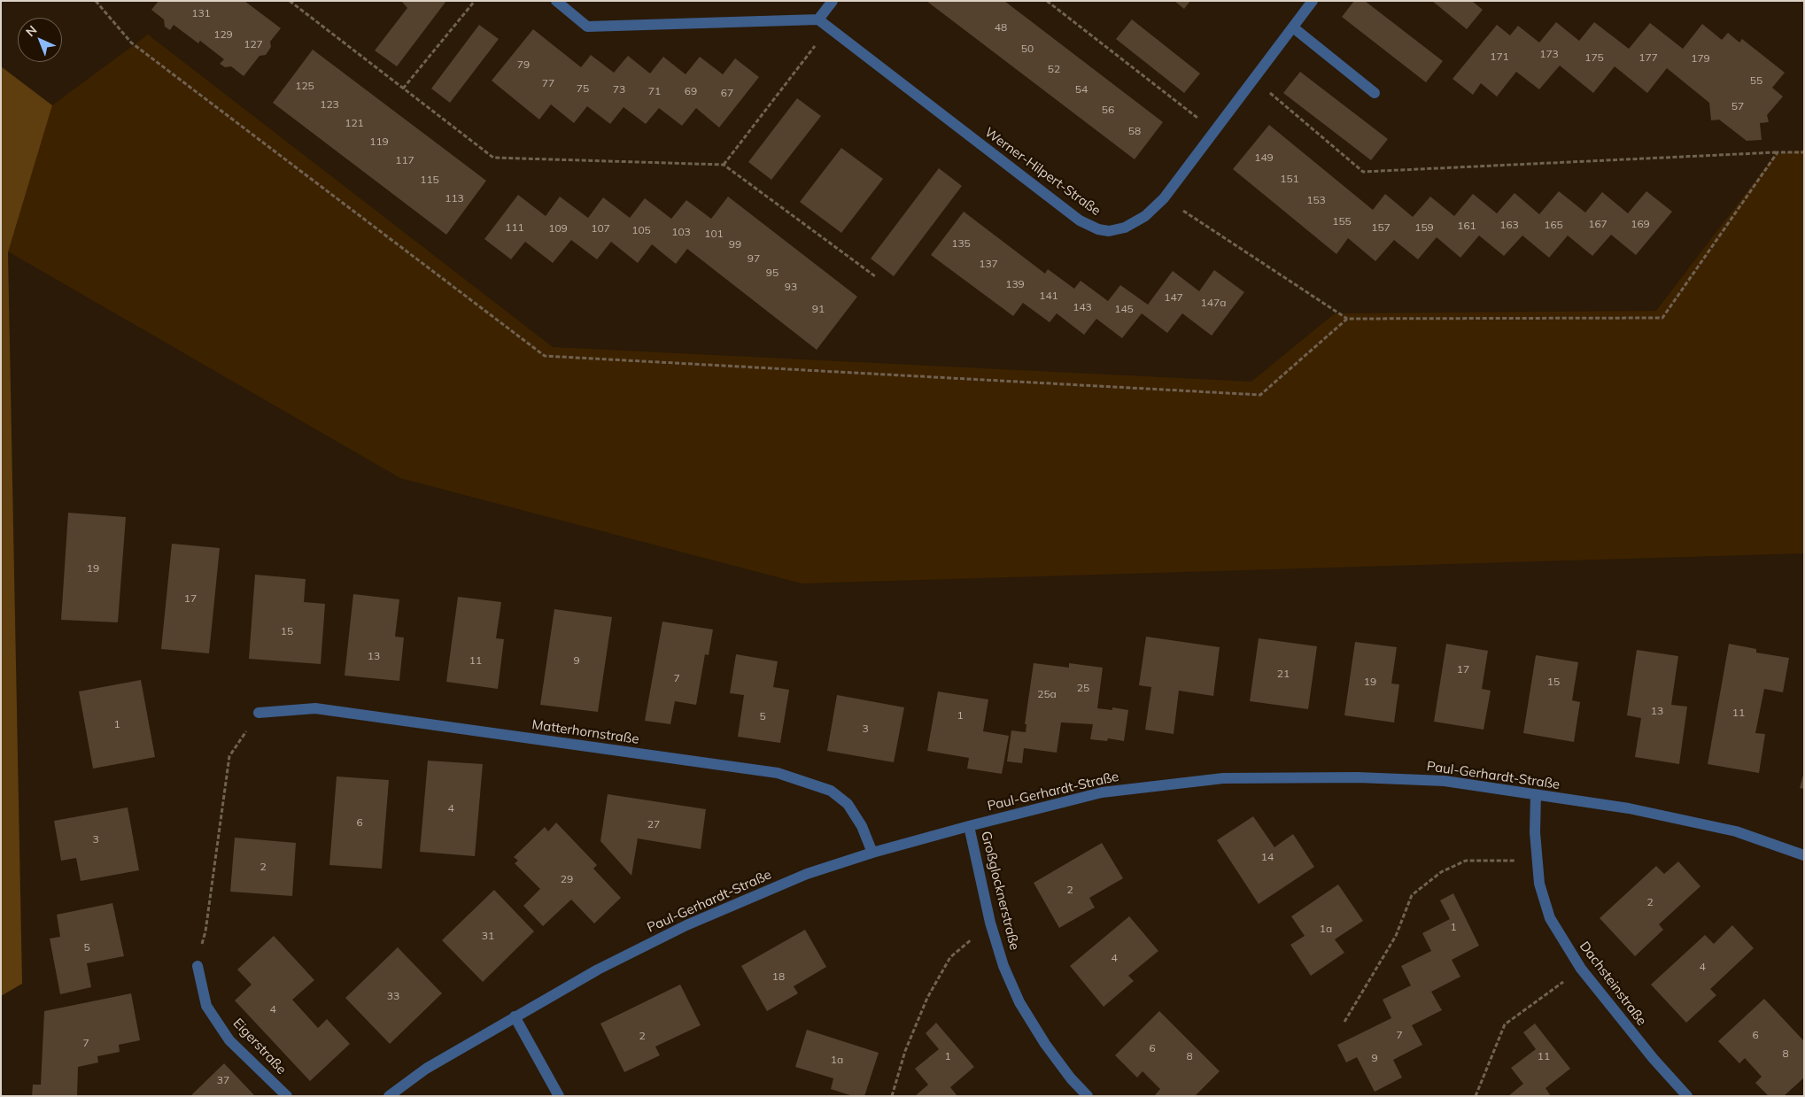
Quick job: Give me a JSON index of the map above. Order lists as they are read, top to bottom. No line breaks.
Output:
{"streets":{"street":["Werner-Hilpert-Straße","Matterhornstraße","Paul-Gerhardt-Straße","Großglocknerstraße","Dachsteinstraße","Eigerstraße"]},"crossings":[["Matterhornstraße","Paul-Gerhardt-Straße"],["Paul-Gerhardt-Straße","Großglocknerstraße"],["Paul-Gerhardt-Straße","Dachsteinstraße"]],"house_numbers":["131","48","129","127","50","173","171","175","177","179","79","52","55","77","125","75","73","54","71","69","67","123","57","56","121","58","119","149","117","151","115","113","153","155","167","169","163","165","161","111","157","159","109","107","105","103","101","135","99","97","137","95","139","93","141","147","147a","143","91","145","19","17","15","13","11","9","17","21","7","19","15","25","25a","13","11","1","5","1","3","4","6","27","3","14","2","29","2","2","1","1a","31","5","4","4","18","33","4","7","6","2","7","6","8","1","8","11","9","1a","37"],"north":"top left"}
